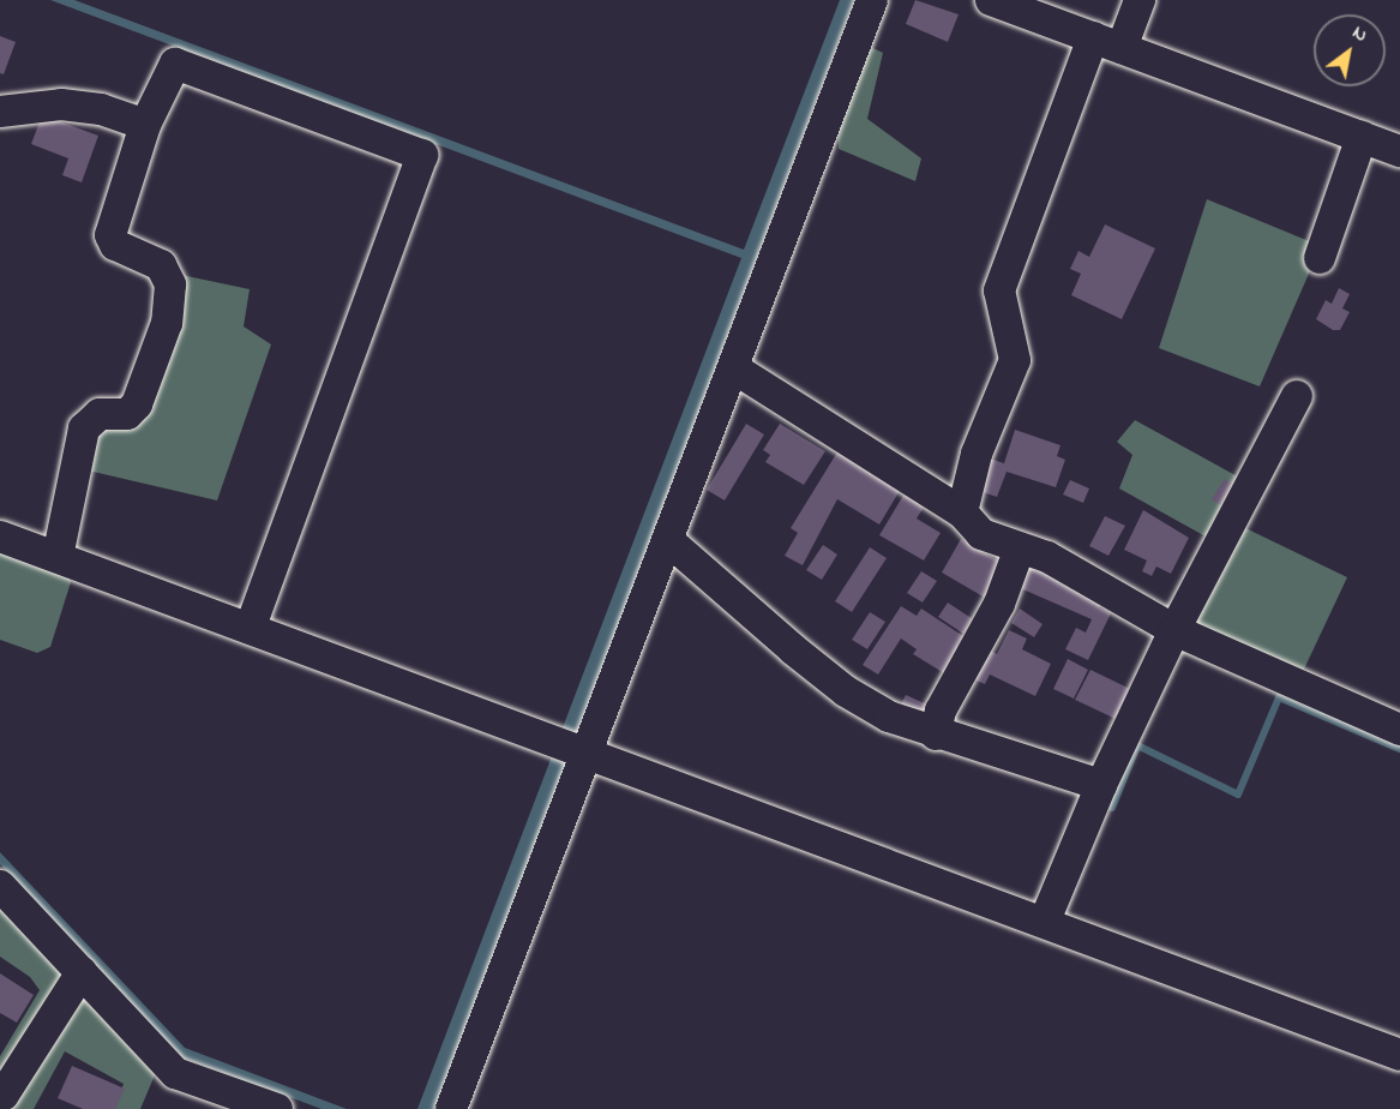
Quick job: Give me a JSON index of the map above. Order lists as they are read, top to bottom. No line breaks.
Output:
{"north":"top right"}
